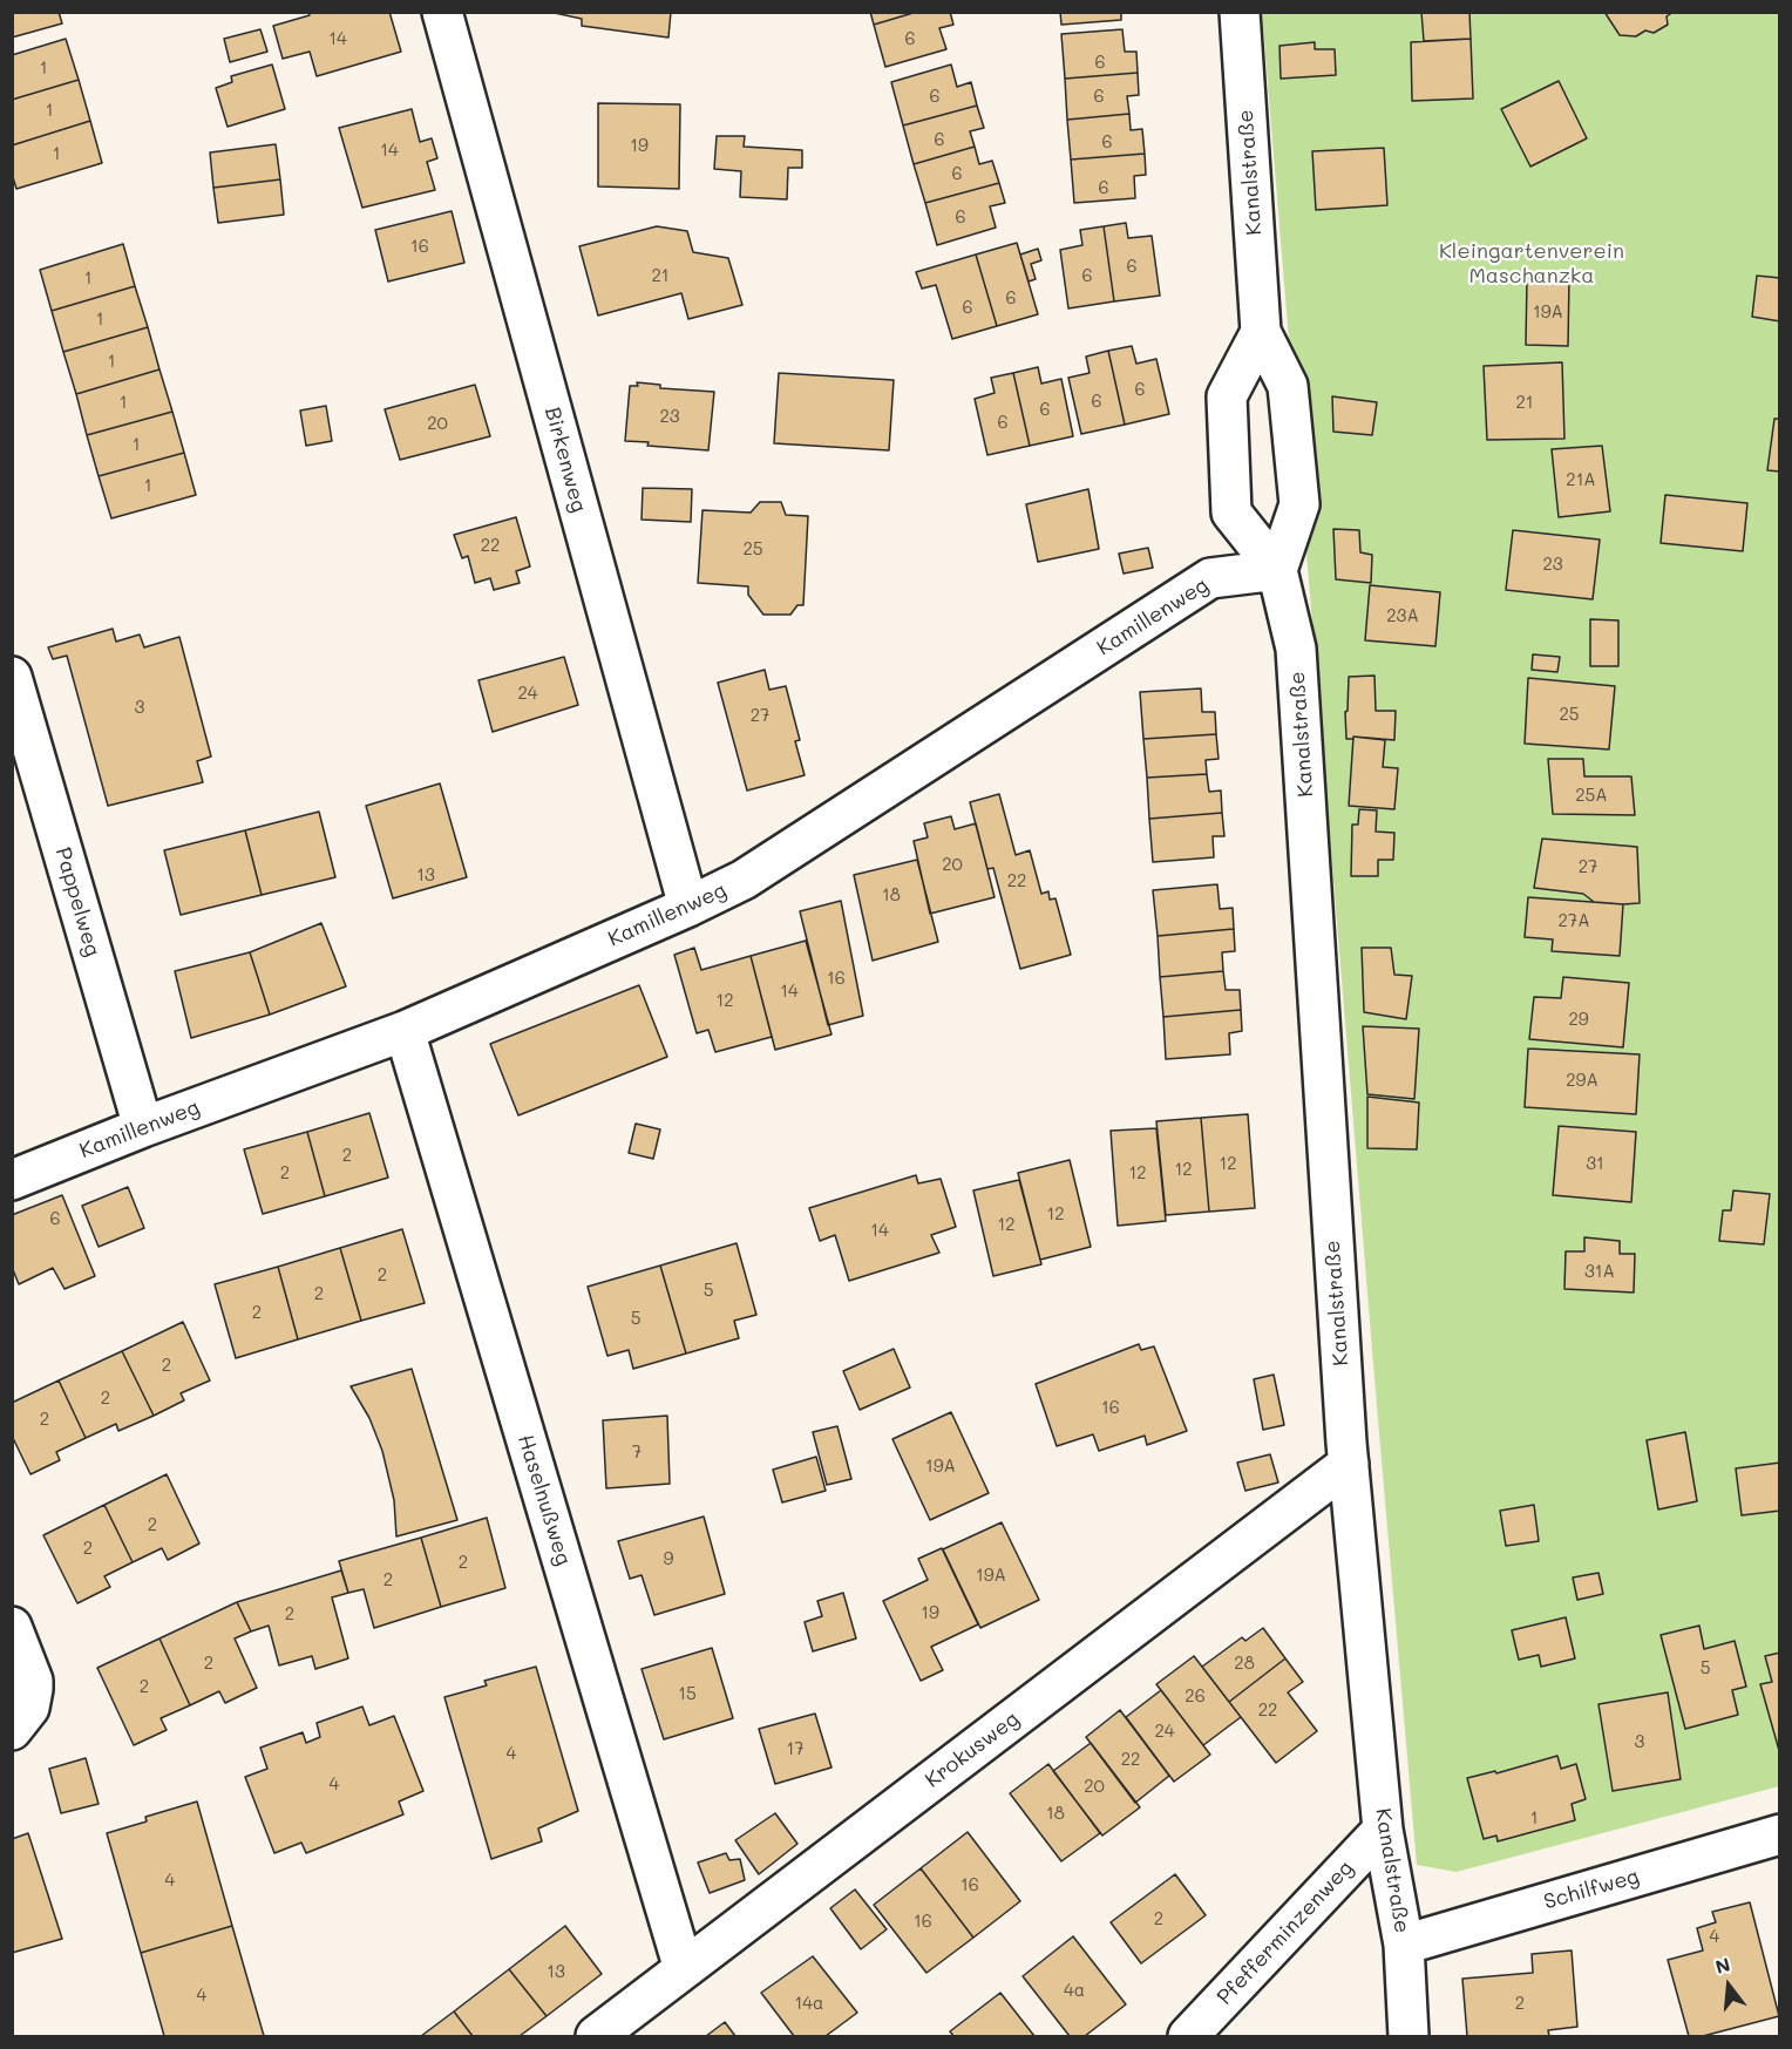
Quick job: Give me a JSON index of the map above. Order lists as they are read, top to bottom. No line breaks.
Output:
{"streets":{"street":["Kanalstraße","Birkenweg","Kamillenweg","Pappelweg","Haselnußweg","Krokusweg","Schilfweg","Pfefferminzenweg"]},"crossings":[["Kanalstraße","Kamillenweg"],["Kanalstraße","Krokusweg"],["Kanalstraße","Schilfweg"],["Kanalstraße","Pfefferminzenweg"],["Birkenweg","Kamillenweg"],["Kamillenweg","Pappelweg"],["Kamillenweg","Haselnußweg"],["Haselnußweg","Krokusweg"]],"parks":["Kleingartenverein Maschanzka"],"house_numbers":["14","6","6","1","6","6","1","6","6","19","14","1","6","6","6","16","6","21","6","1","6","6","19A","1","1","6","6","1","21","6","23","6","20","1","21A","1","22","25","23","23A","24","3","25","27","25A","20","27","13","22","18","27A","16","14","12","29","29A","2","12","31","12","2","12","12","6","12","14","31A","2","5","2","2","5","2","2","16","2","7","19A","2","2","9","2","19A","2","19","2","2","28","5","2","15","26","22","24","3","17","4","22","4","20","18","1","4","16","2","16","4","13","4a","4","14a","2"],"north":"top"}
